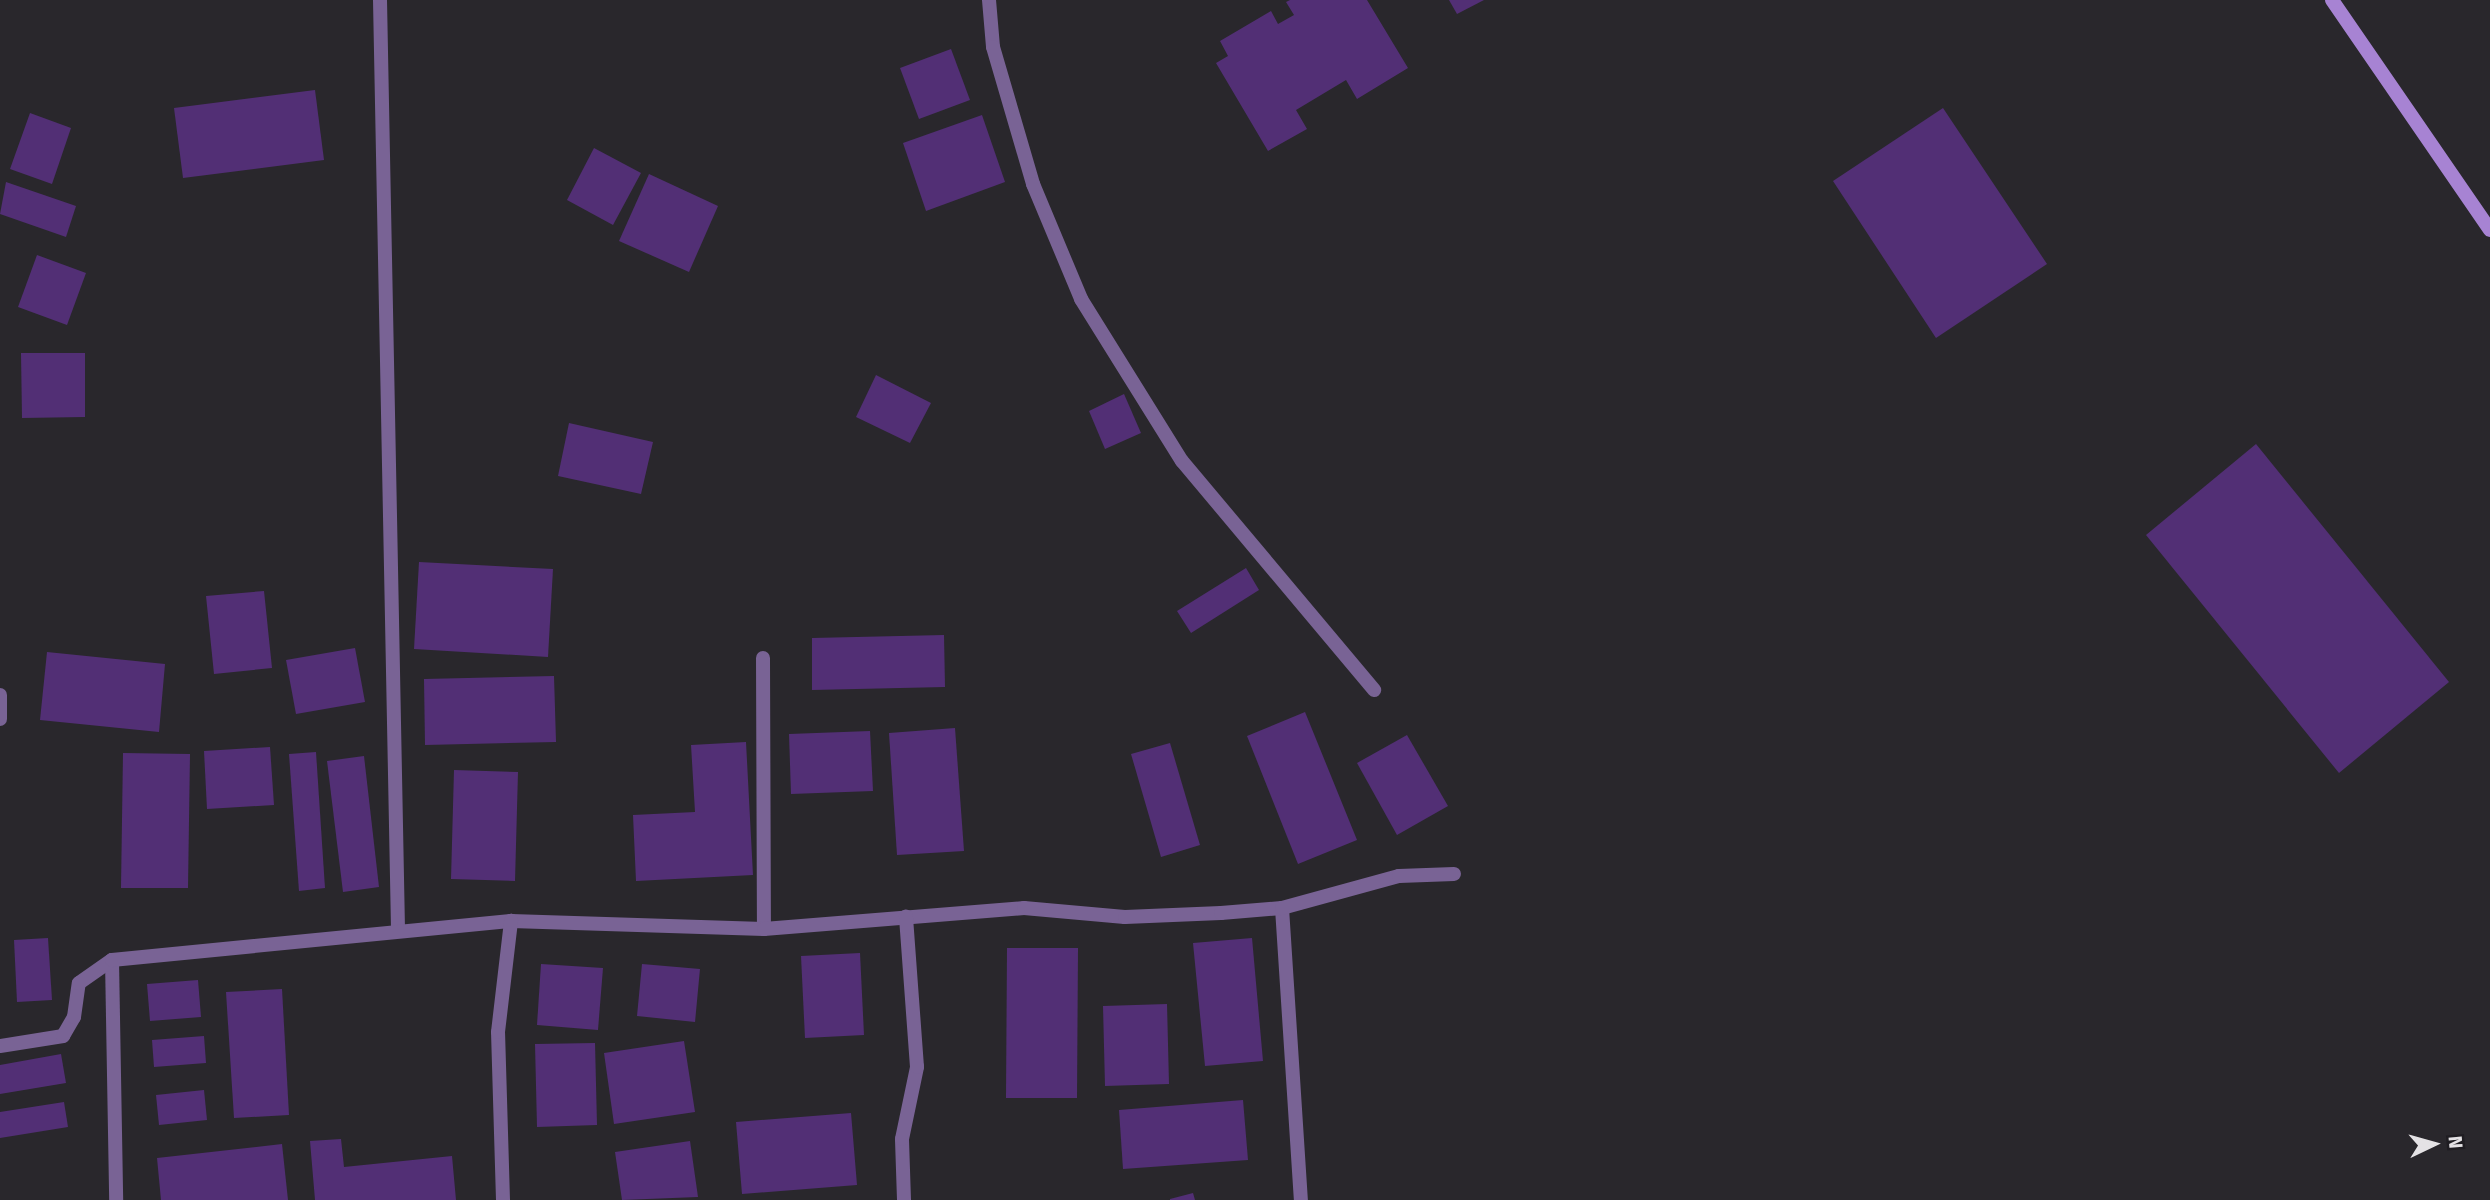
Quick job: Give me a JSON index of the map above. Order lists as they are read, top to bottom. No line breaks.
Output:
{"north":"right"}
